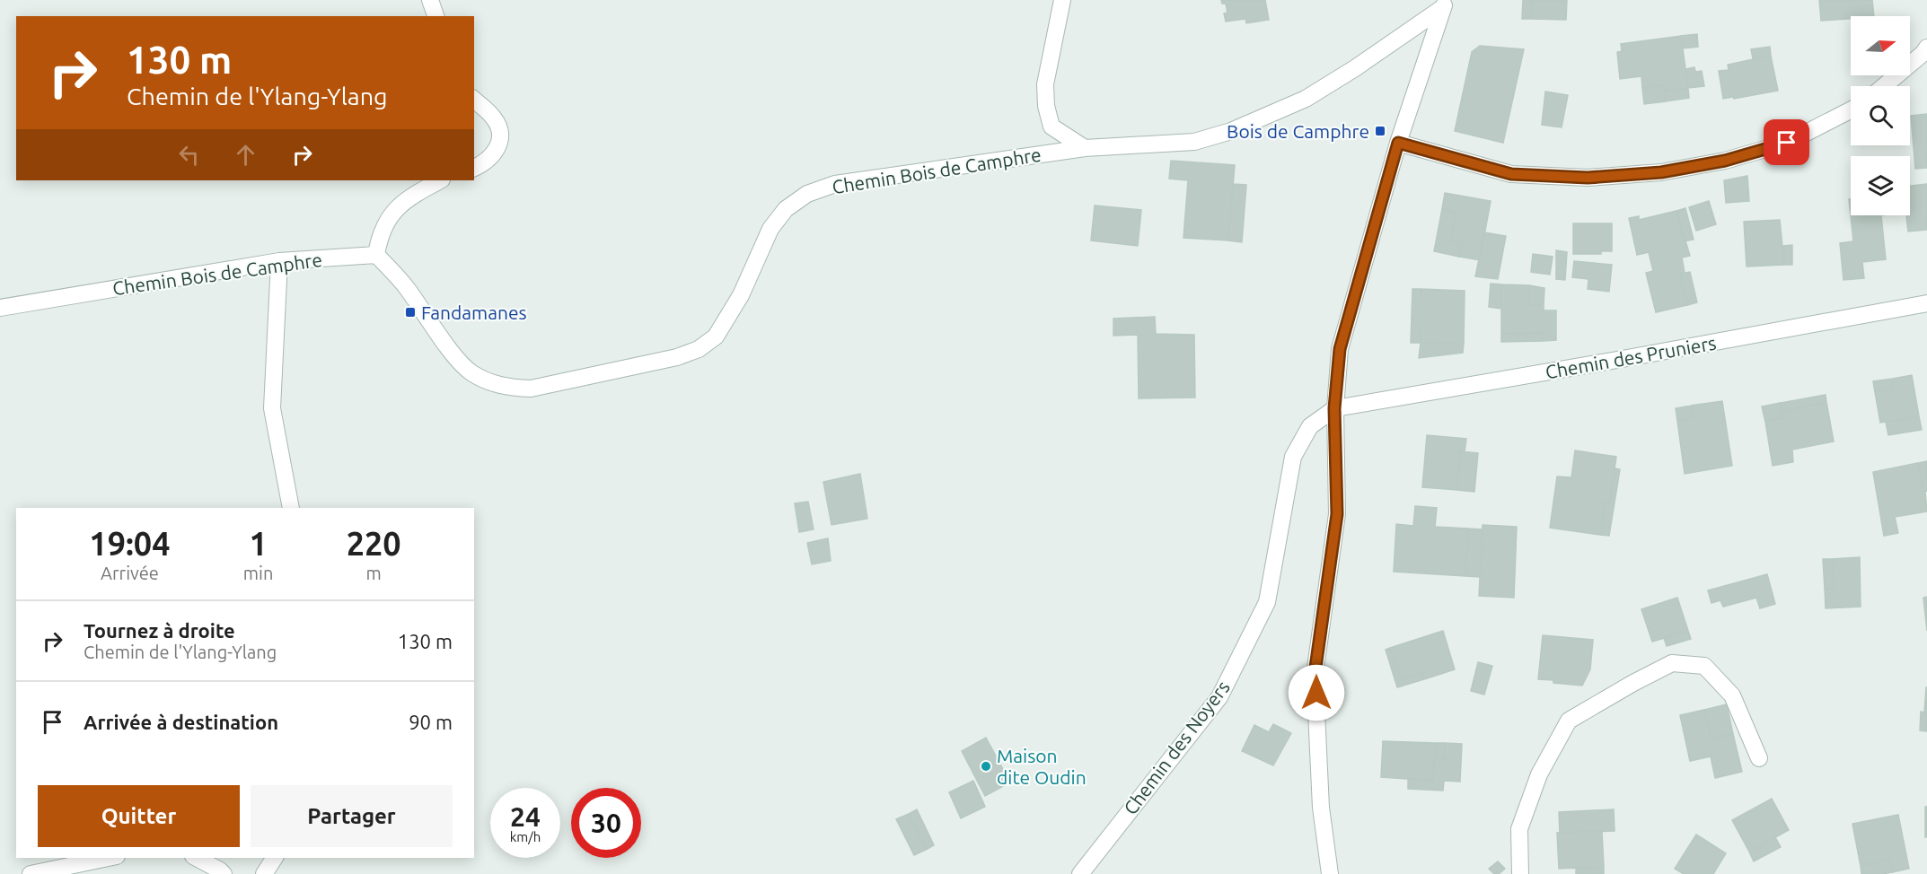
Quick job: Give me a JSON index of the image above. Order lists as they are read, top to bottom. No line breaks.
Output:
{"streets":{"street":["Chemin Bois de Camphre","Chemin des Pruniers","Chemin des Noyers"]},"crossings":[["Chemin des Pruniers","Chemin des Noyers"]],"places":{"transit":["Bois de Camphre","Fandamanes"],"other":["Maison dite Oudin"]},"north":"right","page":{"turn":["130 m","Chemin de l'Ylang-Ylang"],"eta":["19:04","Arrivée","1","min","220","m"],"list":[{"name":"Tournez à droite","note":"Chemin de l'Ylang-Ylang","value":"130 m"},{"name":"Arrivée à destination","value":"90 m"}],"buttons":["Quitter","Partager"],"speed":"24 km/h","limit":"30"}}
